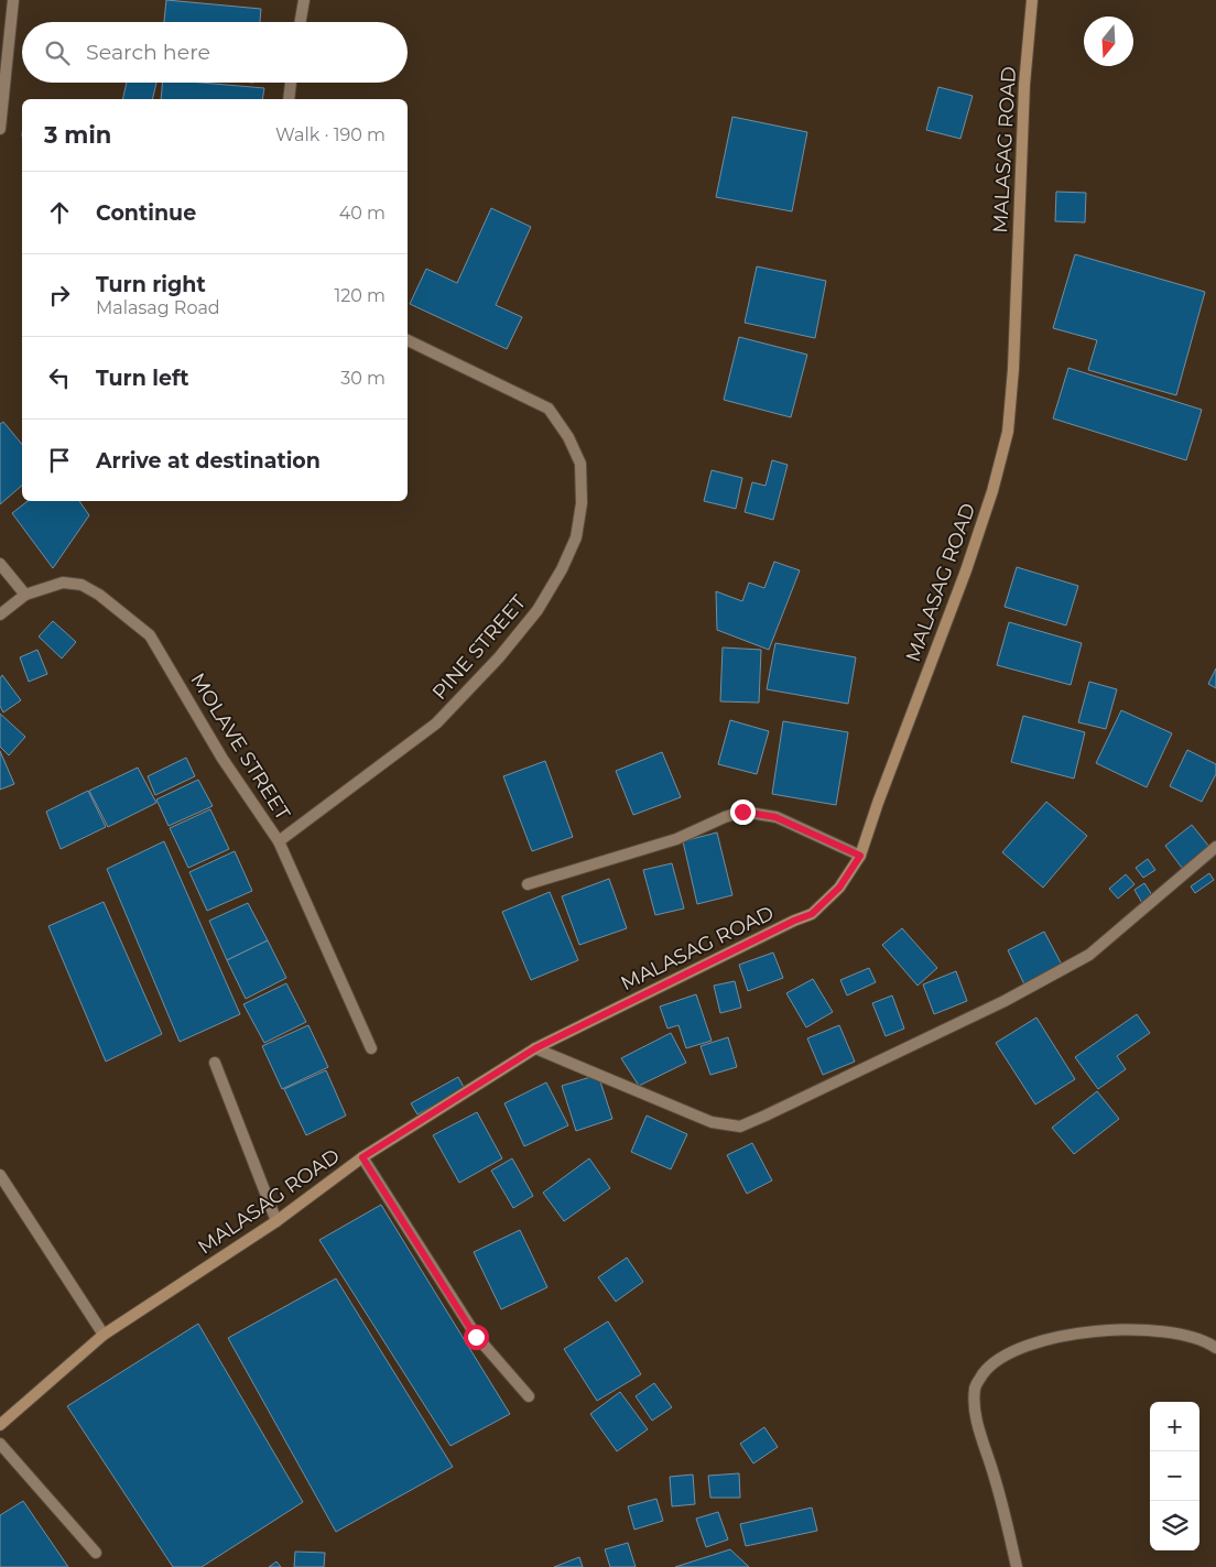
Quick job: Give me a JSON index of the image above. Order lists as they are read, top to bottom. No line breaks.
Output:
{"streets":{"street":["MALASAG ROAD","PINE STREET","MOLAVE STREET"]},"crossings":[["PINE STREET","MOLAVE STREET"]],"north":"bottom","page":{"search":"Search here","heading":["3 min","Walk · 190 m"],"list":[["Continue","40 m"],["Turn right","Malasag Road","120 m"],["Turn left","30 m"],"Arrive at destination"],"map_buttons":["+","−"]}}
